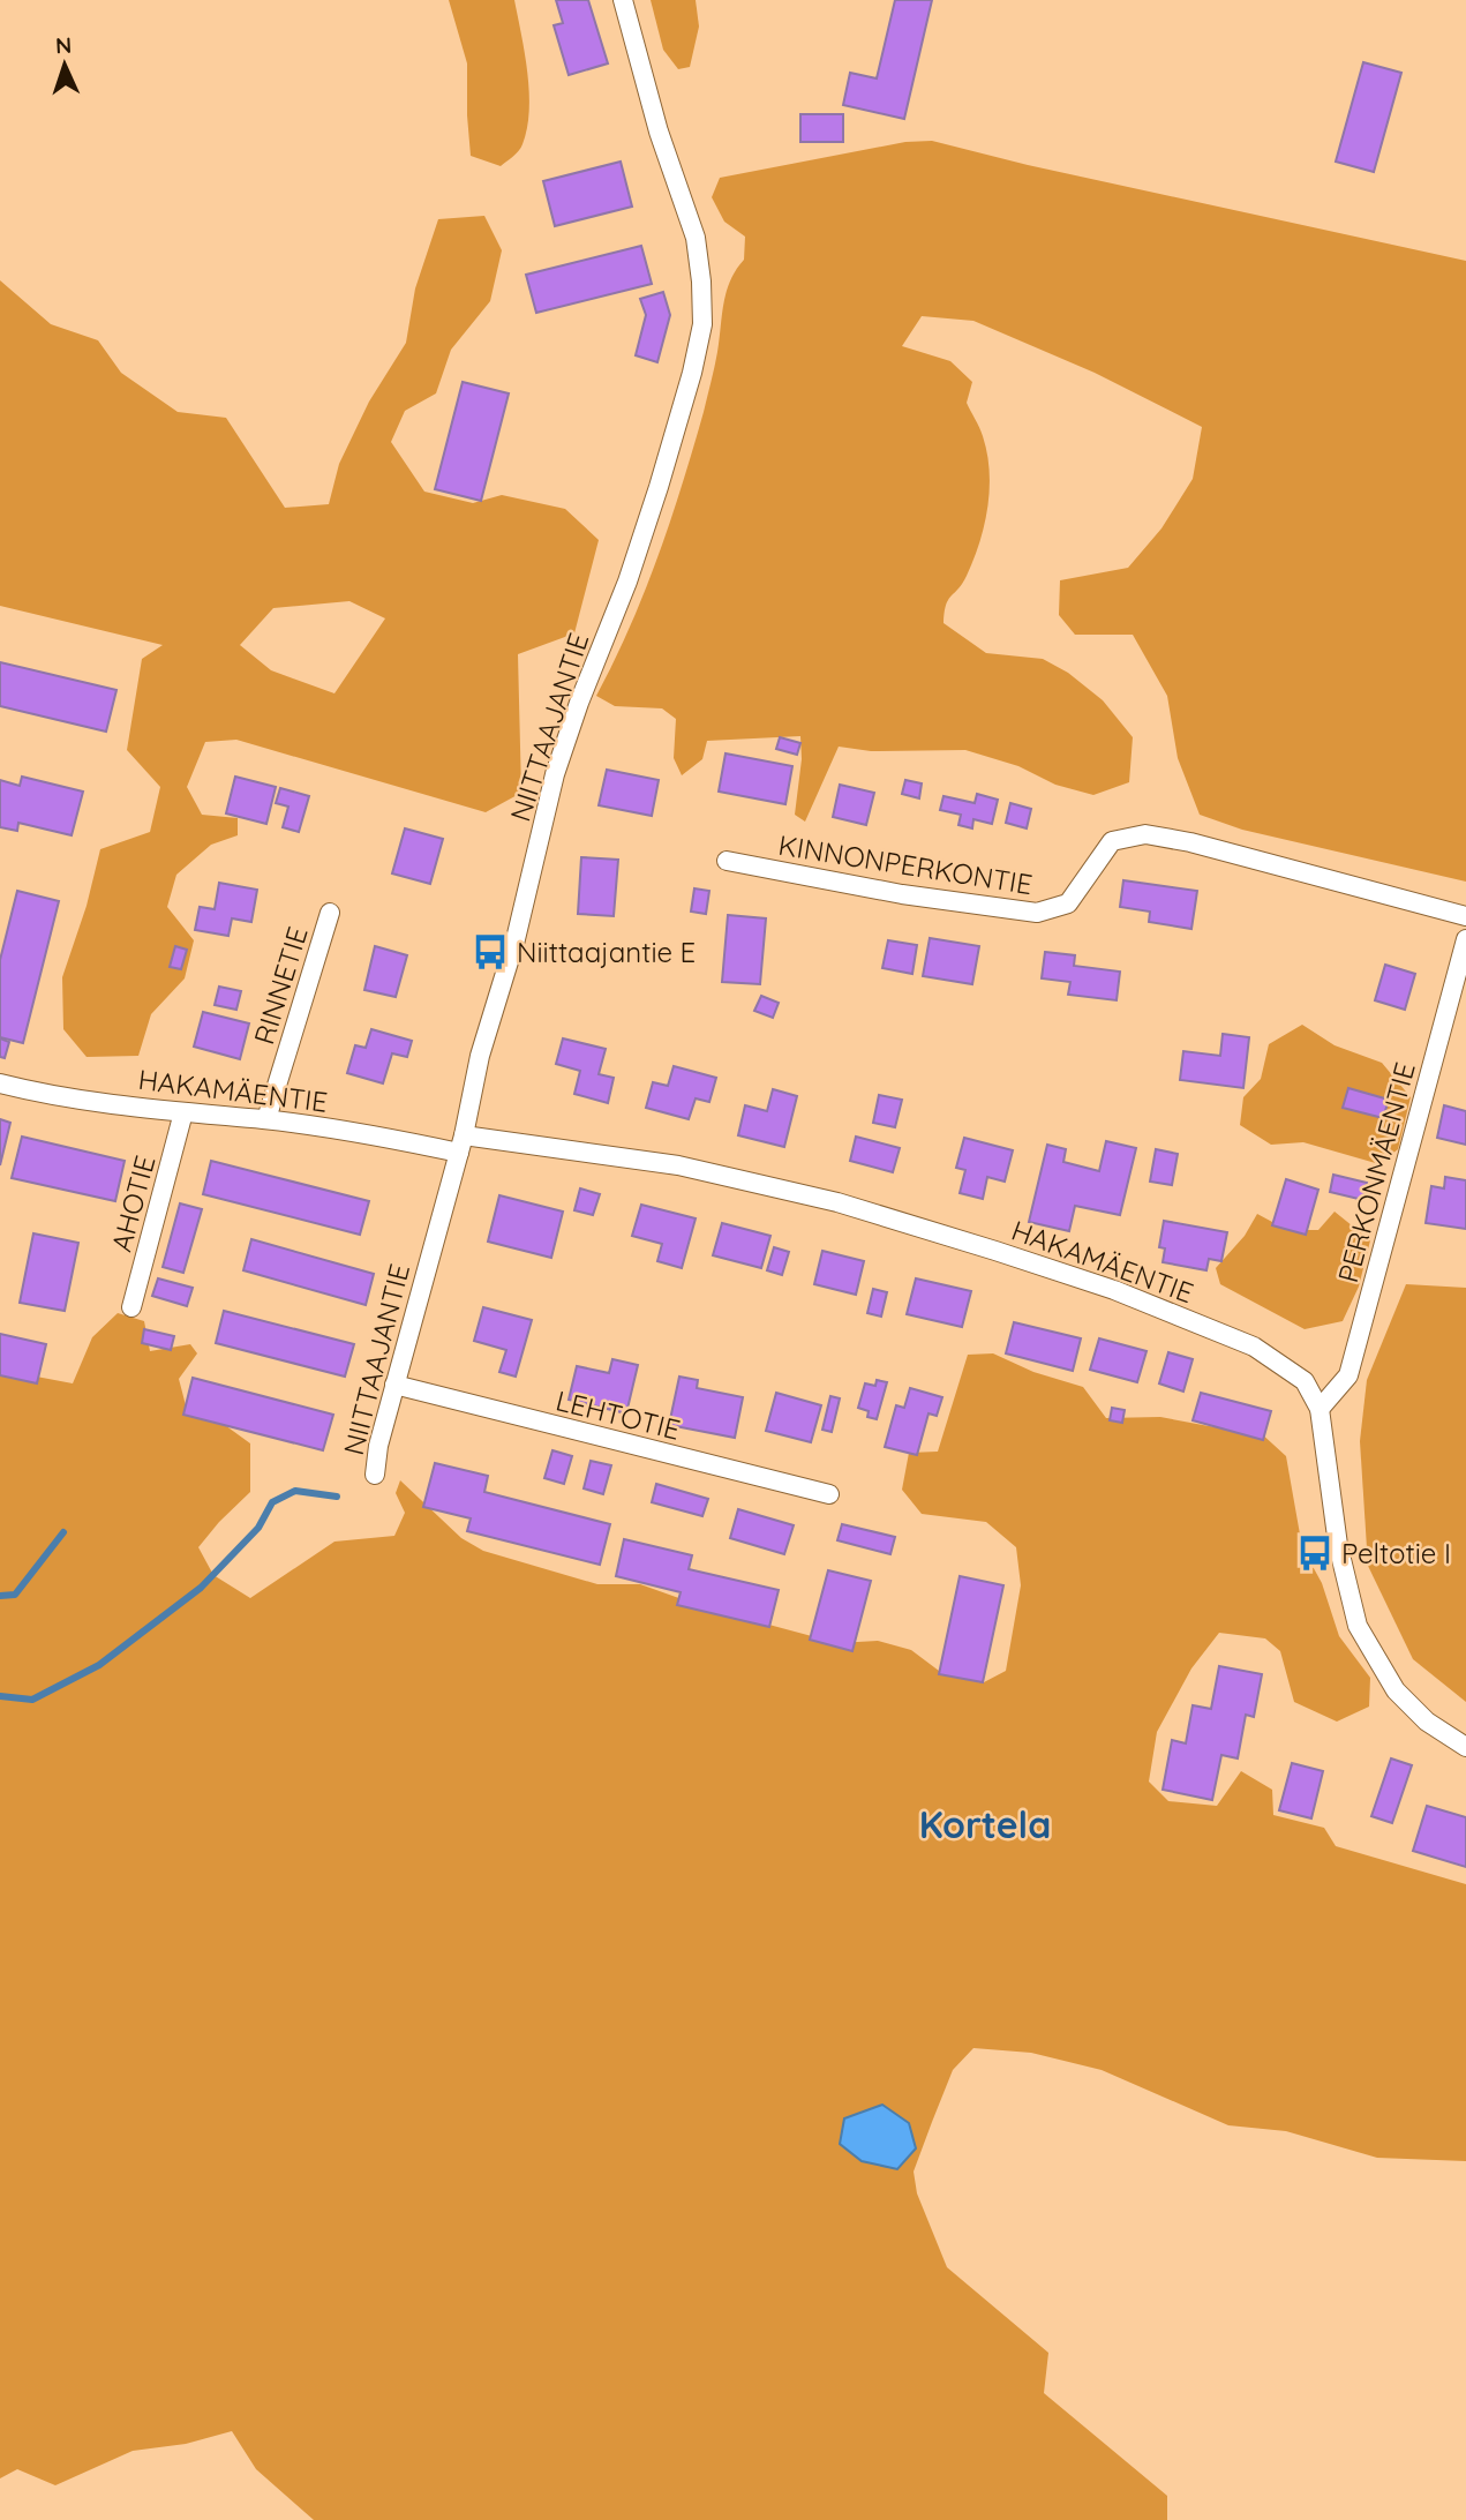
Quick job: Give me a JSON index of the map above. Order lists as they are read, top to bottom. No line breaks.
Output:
{"streets":{"street":["NIITTAAJANTIE","KINNONPERKONTIE","RINNETIE","HAKAMÄENTIE","PERKONMÄENTIE","AHOTIE","LEHTOTIE"]},"crossings":[["NIITTAAJANTIE","HAKAMÄENTIE"],["NIITTAAJANTIE","LEHTOTIE"],["RINNETIE","HAKAMÄENTIE"],["HAKAMÄENTIE","PERKONMÄENTIE"],["HAKAMÄENTIE","AHOTIE"]],"districts":["Kortela"],"places":{"bus stop":["Niittaajantie E","Peltotie I"]},"north":"top"}
